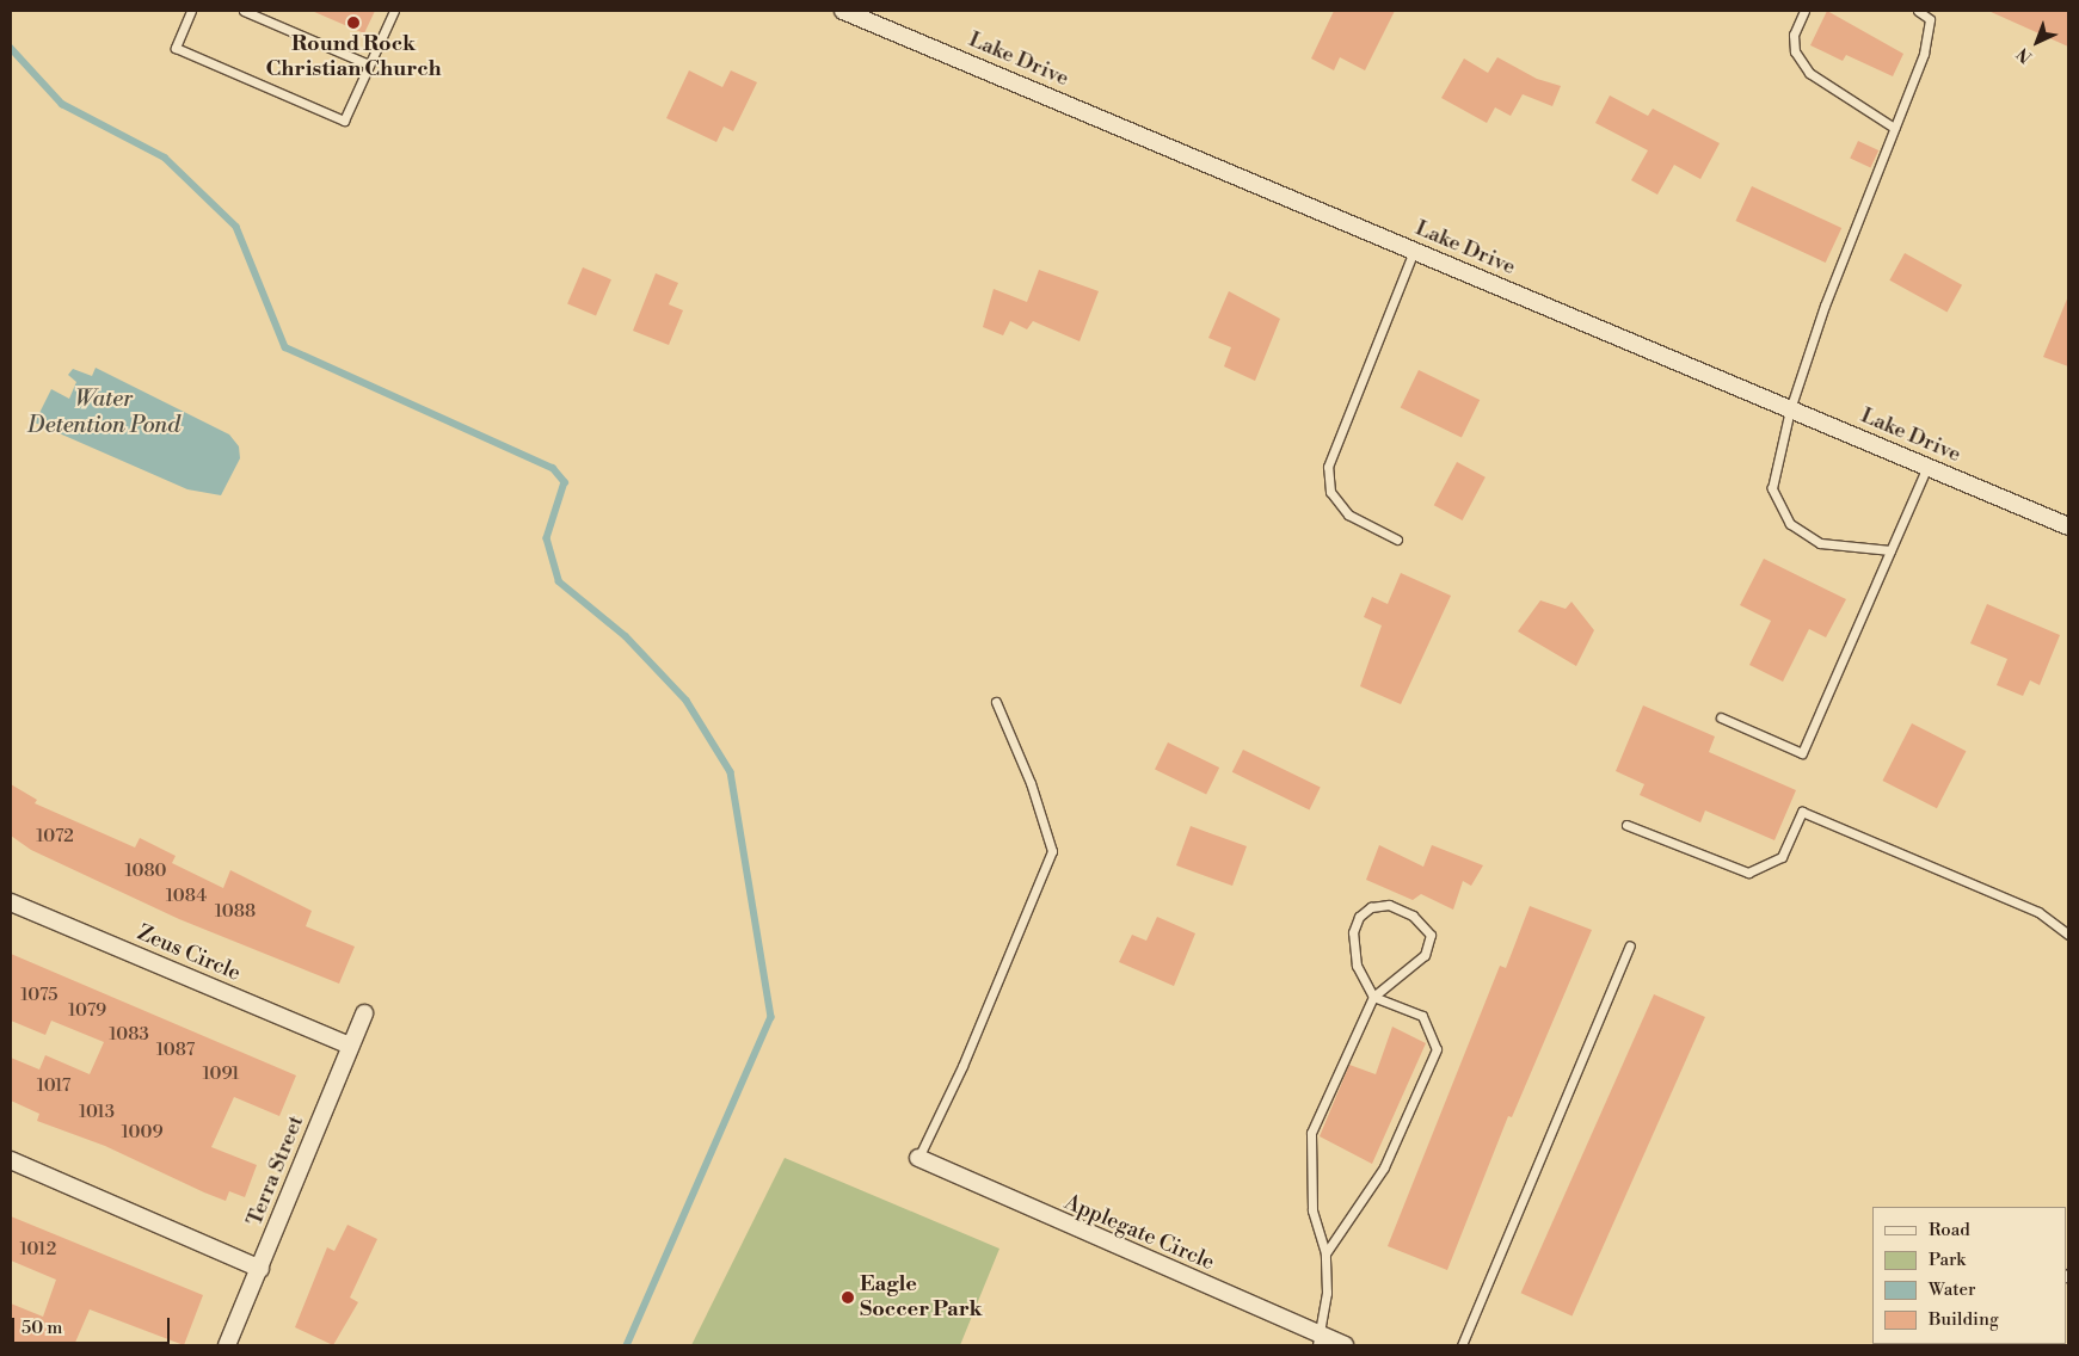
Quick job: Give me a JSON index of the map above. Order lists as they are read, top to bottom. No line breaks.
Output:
{"streets":{"street":["Lake Drive","Zeus Circle","Terra Street","Applegate Circle"]},"crossings":[["Zeus Circle","Terra Street"]],"water":["Water Detention Pond"],"places":["Round Rock Christian Church","Eagle Soccer Park"],"house_numbers":["1072","1080","1084","1088","1075","1079","1083","1087","1091","1017","1013","1009","1012"],"legend":["Road","Park","Water","Building"],"scale_bar":"50 m","north":"bottom left"}
